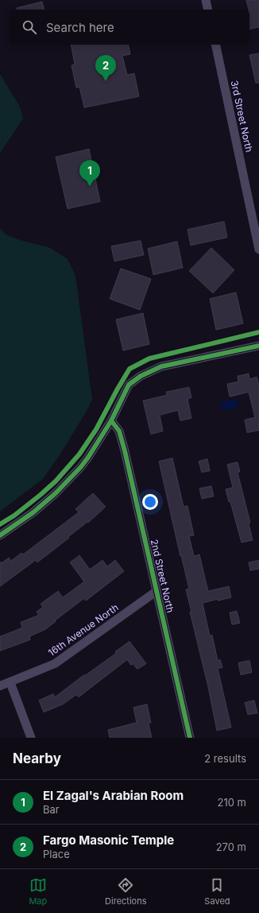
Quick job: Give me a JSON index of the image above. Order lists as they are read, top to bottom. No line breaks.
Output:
{"streets":{"street":["3rd Street North","2nd Street North","16th Avenue North"]},"crossings":[["2nd Street North","16th Avenue North"]],"page":{"search":"Search here","pins":["2","1"],"heading":["Nearby","2 results"],"list":[{"mark":"1","name":"El Zagal's Arabian Room","note":"Bar","value":"210 m"},{"mark":"2","name":"Fargo Masonic Temple","note":"Place","value":"270 m"}],"nav":["Map","Directions","Saved"]}}
